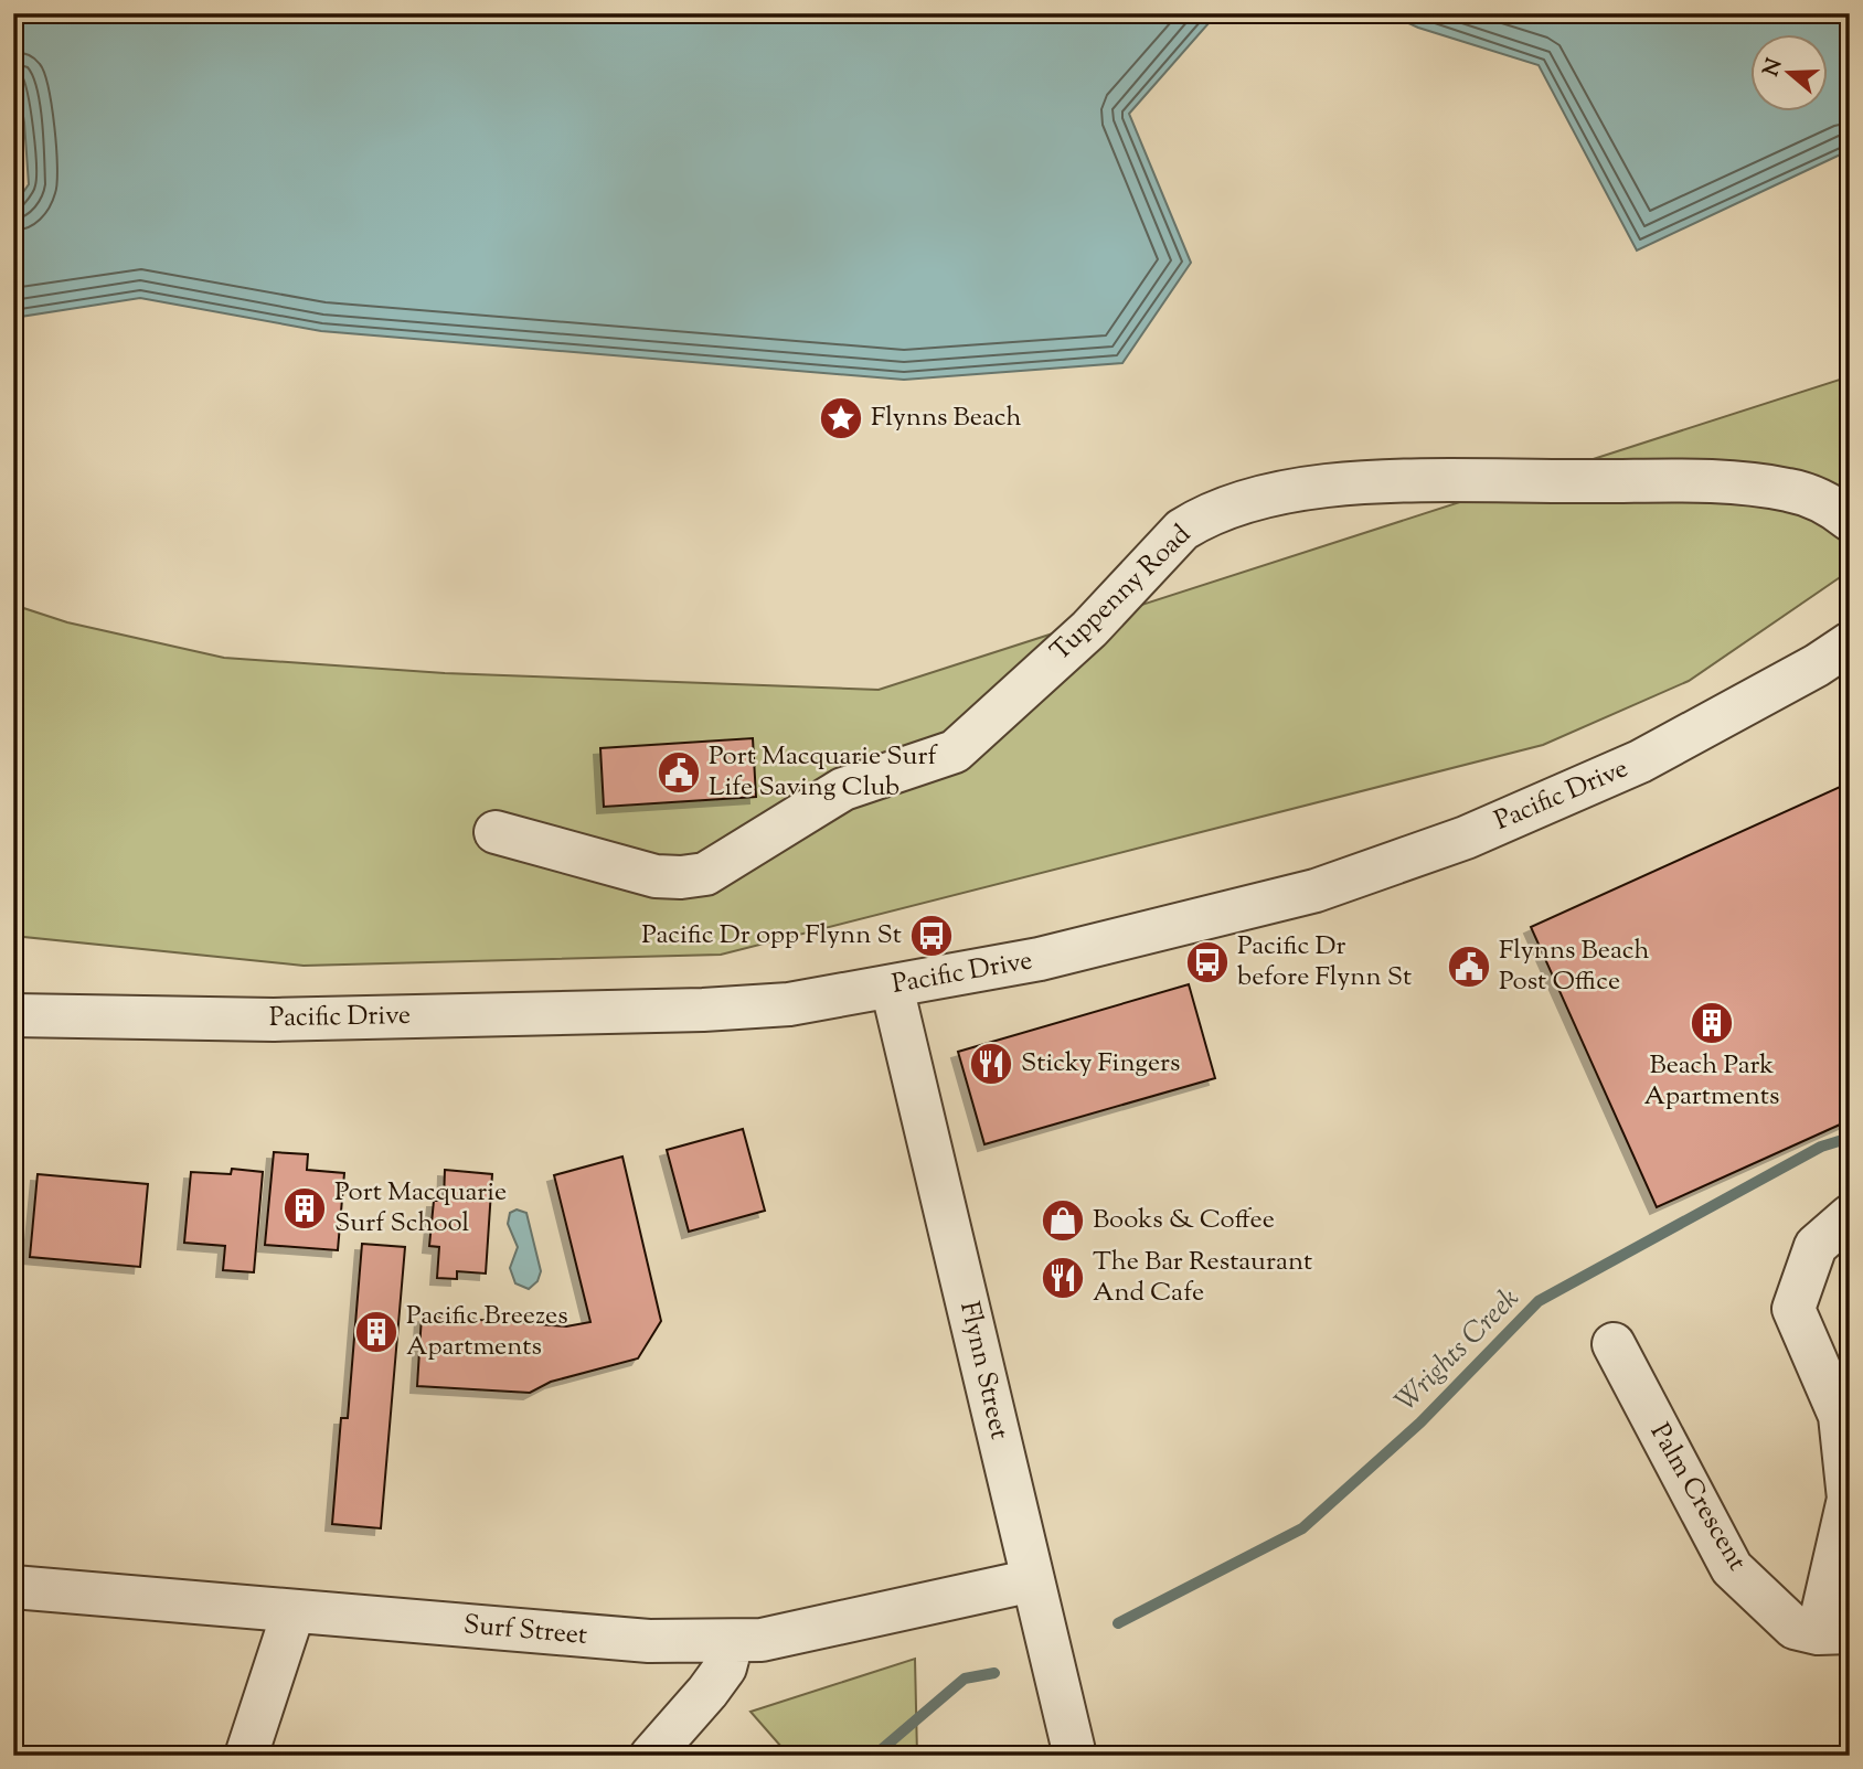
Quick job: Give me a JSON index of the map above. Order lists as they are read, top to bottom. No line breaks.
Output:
{"streets":{"street":["Tuppenny Road","Pacific Drive","Flynn Street","Palm Crescent","Surf Street"]},"crossings":[["Pacific Drive","Flynn Street"],["Flynn Street","Surf Street"]],"water":["Wrights Creek"],"places":{"place":["Flynns Beach"],"public building":["Port Macquarie Surf Life Saving Club","Flynns Beach Post Office"],"bus stop":["Pacific Dr opp Flynn St","Pacific Dr before Flynn St"],"building":["Beach Park Apartments","Port Macquarie Surf School","Pacific Breezes Apartments"],"restaurant":["Sticky Fingers","The Bar Restaurant And Cafe"],"shop":["Books & Coffee"]},"north":"left"}
